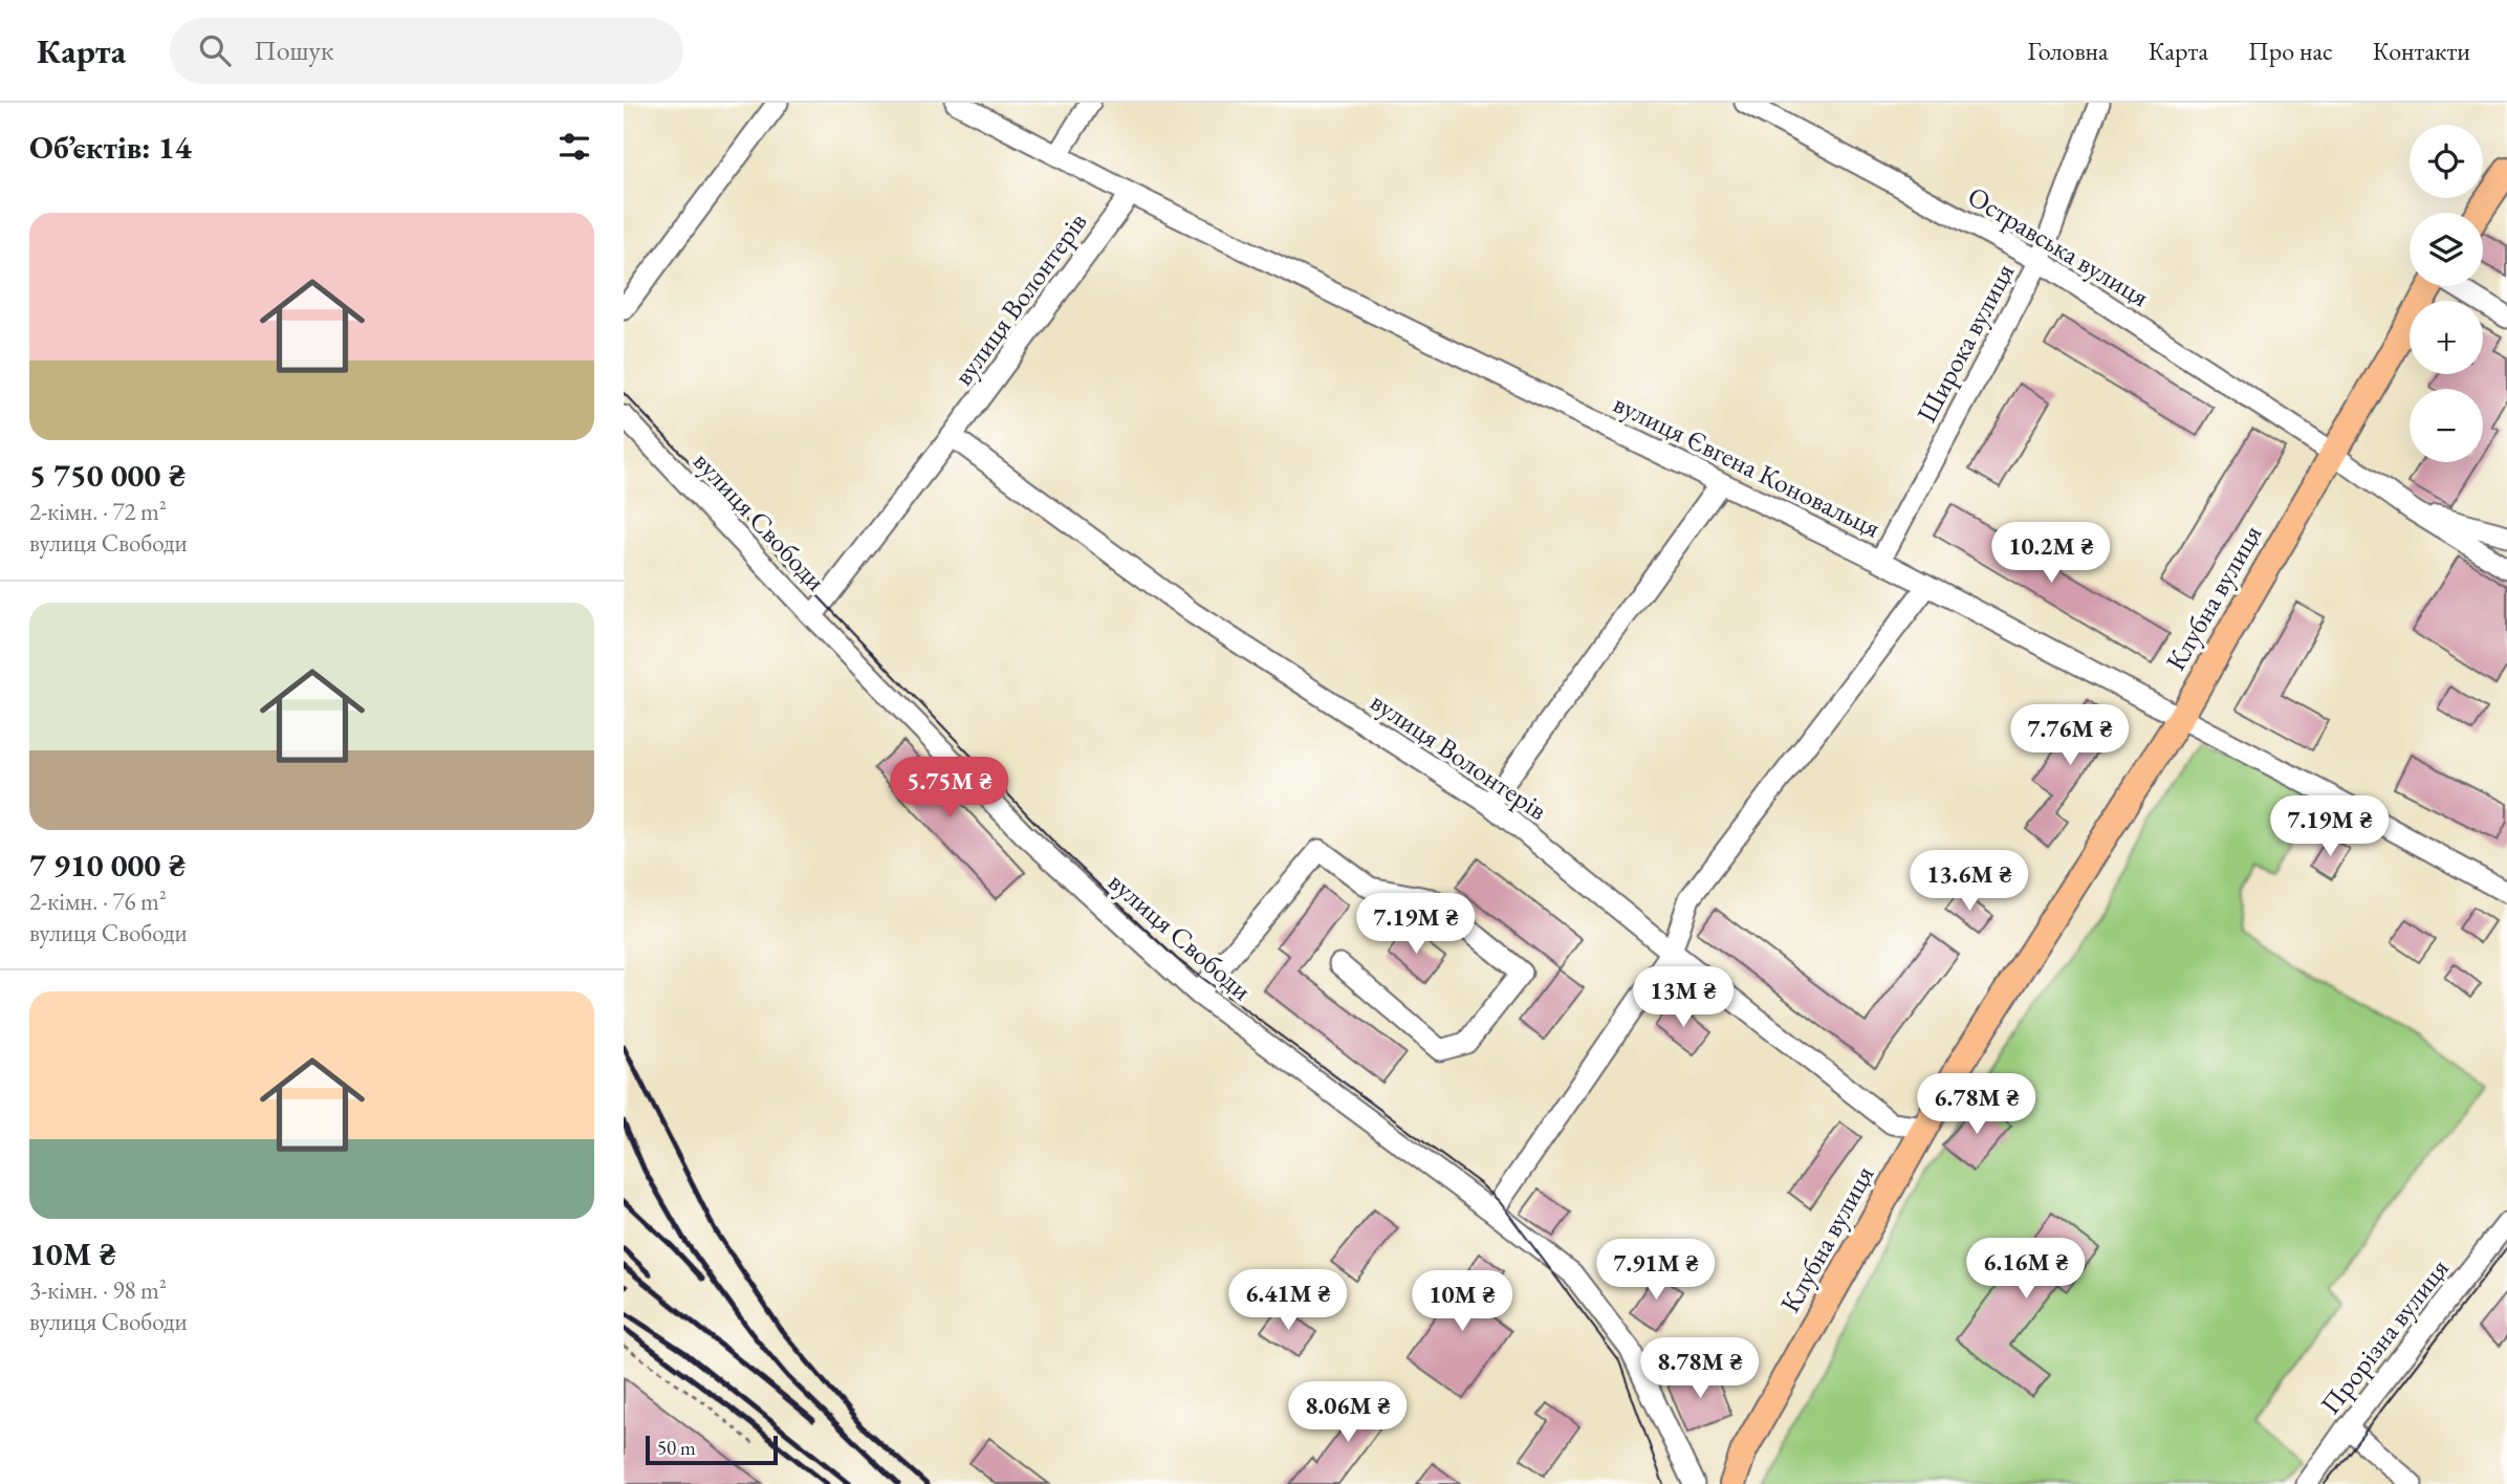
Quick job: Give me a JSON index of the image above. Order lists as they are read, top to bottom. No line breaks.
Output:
{"streets":{"main road":["Клубна вулиця"],"street":["Остравська вулиця","вулиця Волонтерів","Широка вулиця","вулиця Євгена Коновальця","вулиця Свободи","Прорізна вулиця"]},"crossings":[["Остравська вулиця","Широка вулиця"],["Остравська вулиця","Клубна вулиця"],["вулиця Волонтерів","вулиця Євгена Коновальця"],["вулиця Волонтерів","вулиця Свободи"],["вулиця Волонтерів","Клубна вулиця"],["Широка вулиця","вулиця Євгена Коновальця"],["вулиця Євгена Коновальця","Клубна вулиця"]],"scale_bar":"50 m","page":{"header":"Карта","search":"Пошук","nav":["Головна","Карта","Про нас","Контакти"],"heading":"Об’єктів: 14","map_buttons":["+","−"],"list":[{"name":"5 750 000 ₴","note":"2-кімн. · 72 m² · вулиця Свободи"},{"name":"7 910 000 ₴","note":"2-кімн. · 76 m² · вулиця Свободи"},{"name":"10M ₴","note":"3-кімн. · 98 m² · вулиця Свободи"}],"price":["10.2M ₴","7.76M ₴","5.75M ₴","7.19M ₴","13.6M ₴","7.19M ₴","13M ₴","6.78M ₴","6.16M ₴","7.91M ₴","6.41M ₴","10M ₴","8.78M ₴","8.06M ₴"],"scale":"50 m"}}
